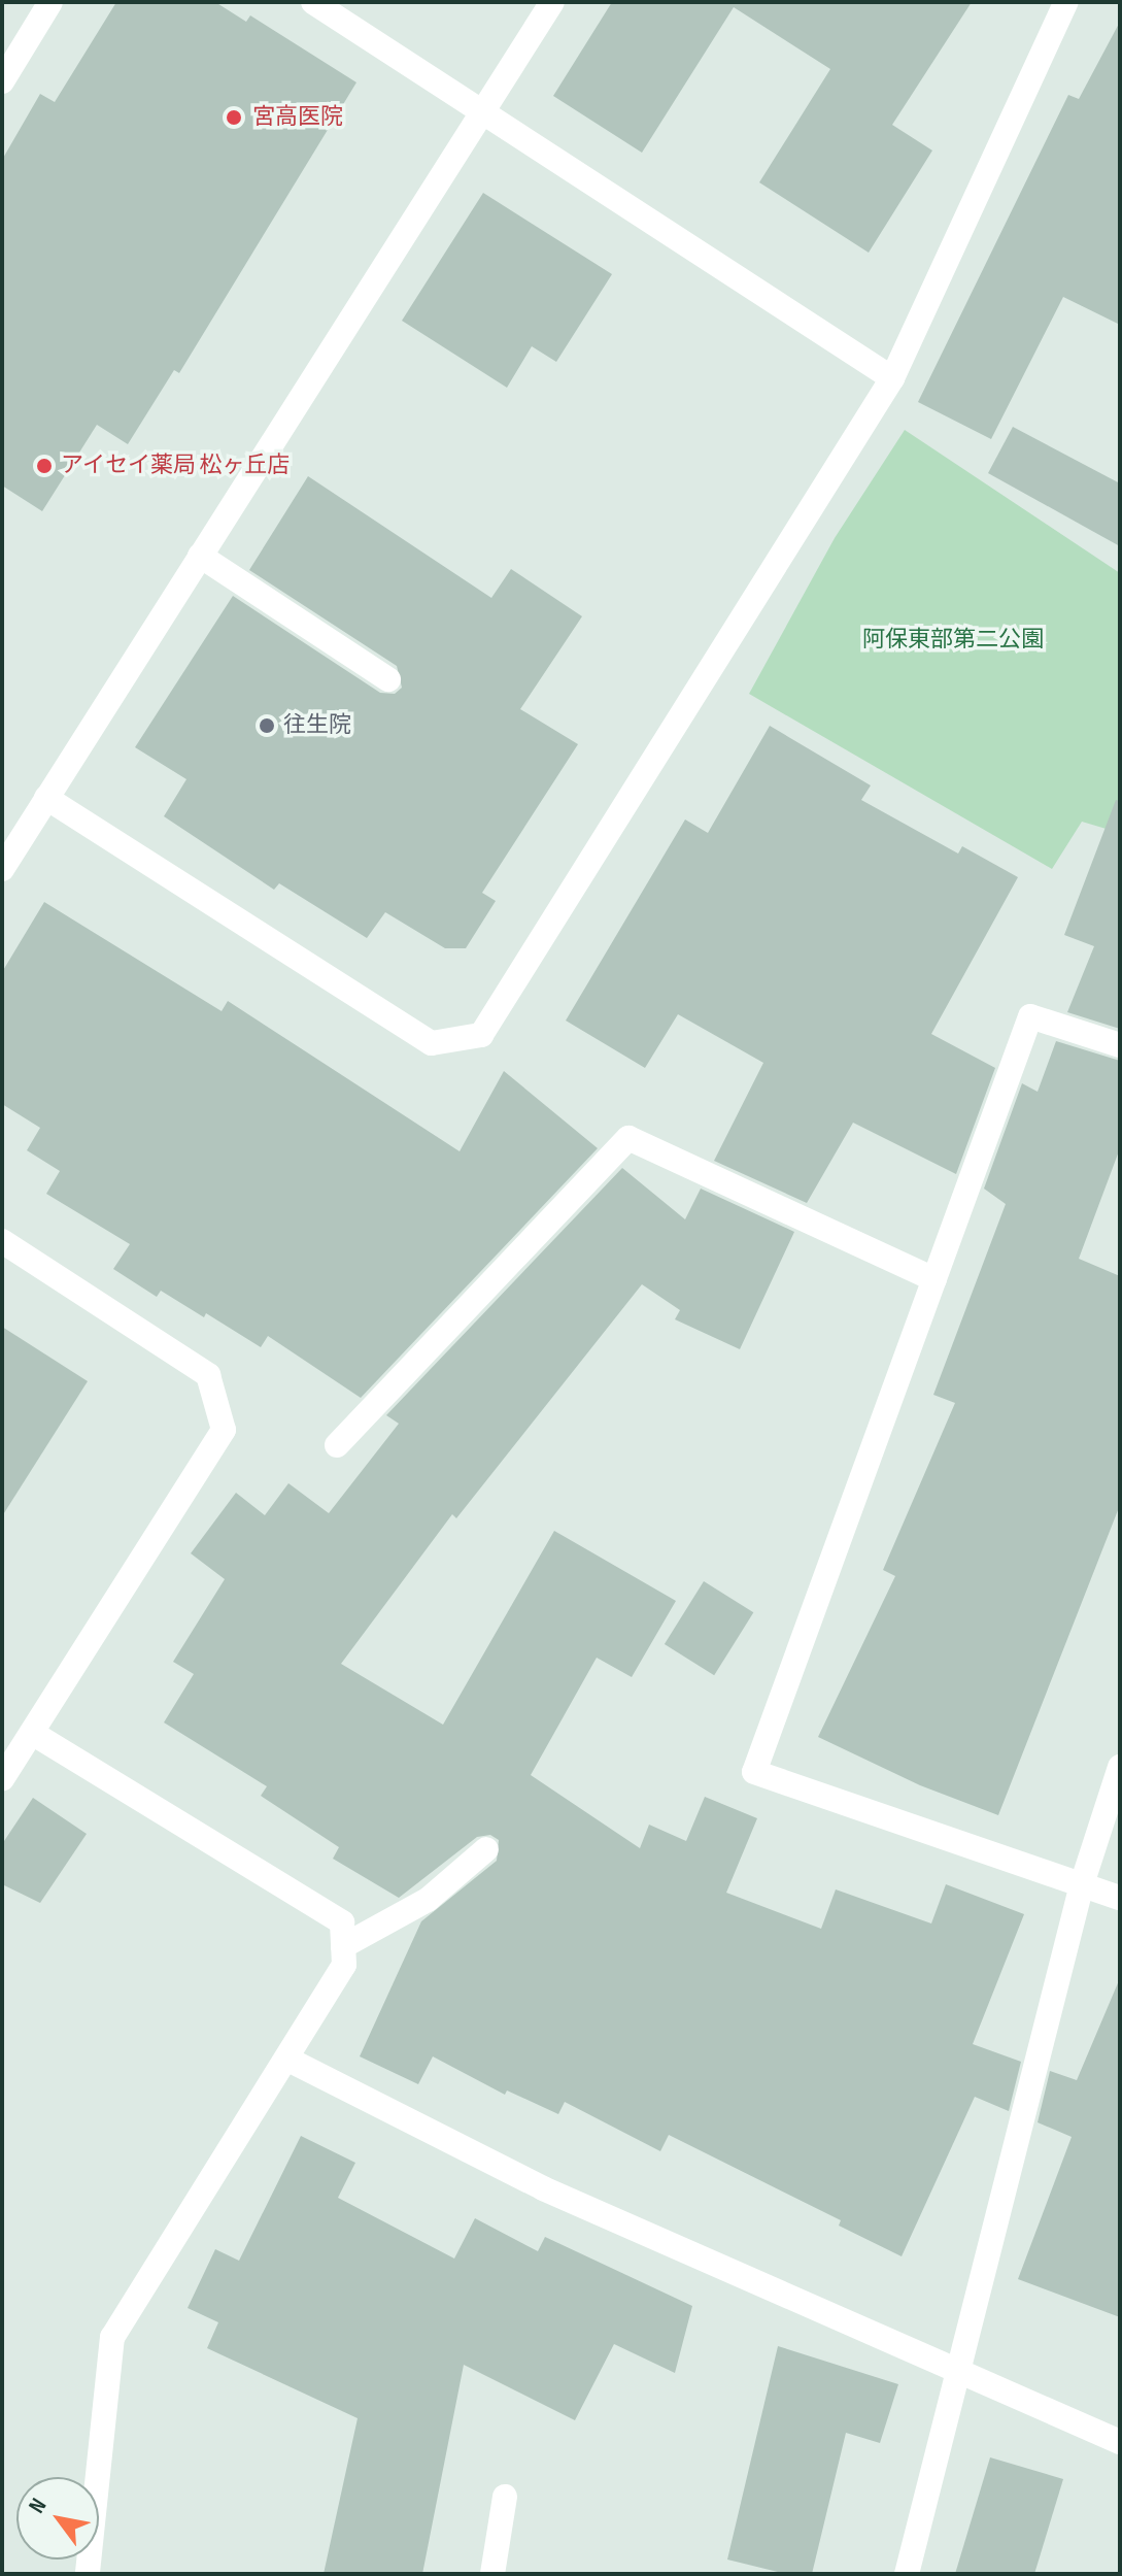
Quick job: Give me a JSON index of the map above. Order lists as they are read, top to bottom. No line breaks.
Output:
{"parks":["阿保東部第二公園"],"places":["宮高医院","アイセイ薬局 松ヶ丘店","往生院"],"north":"top left"}
